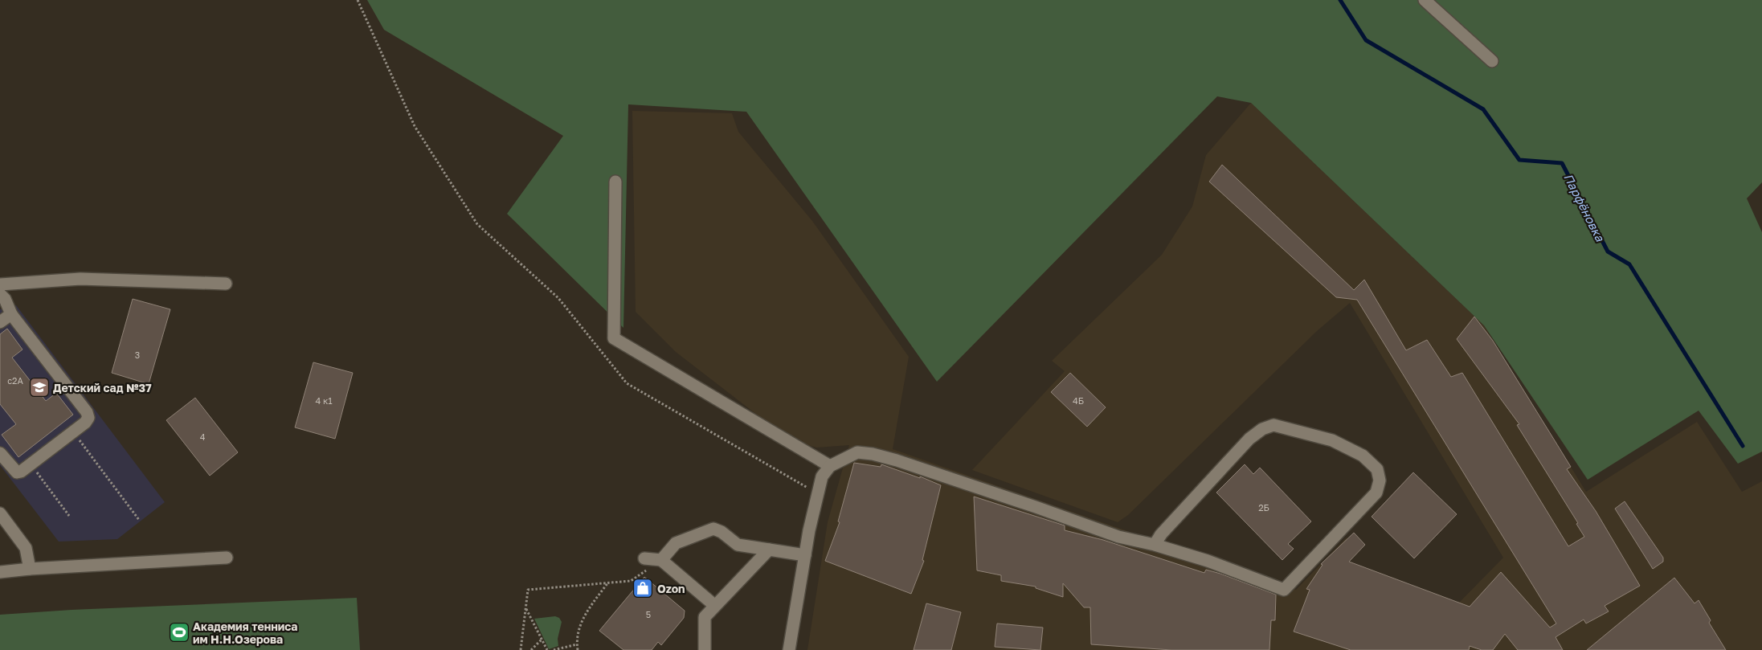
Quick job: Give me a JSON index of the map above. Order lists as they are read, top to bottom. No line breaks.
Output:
{"water":["Парфёновка"],"places":{"school or university":["Детский сад №37"],"shop":["Ozon"],"sports":["Академия тенниса им Н.Н.Озерова"]},"house_numbers":["3","с2А","4 к1","4Б","4","2Б","5"]}
